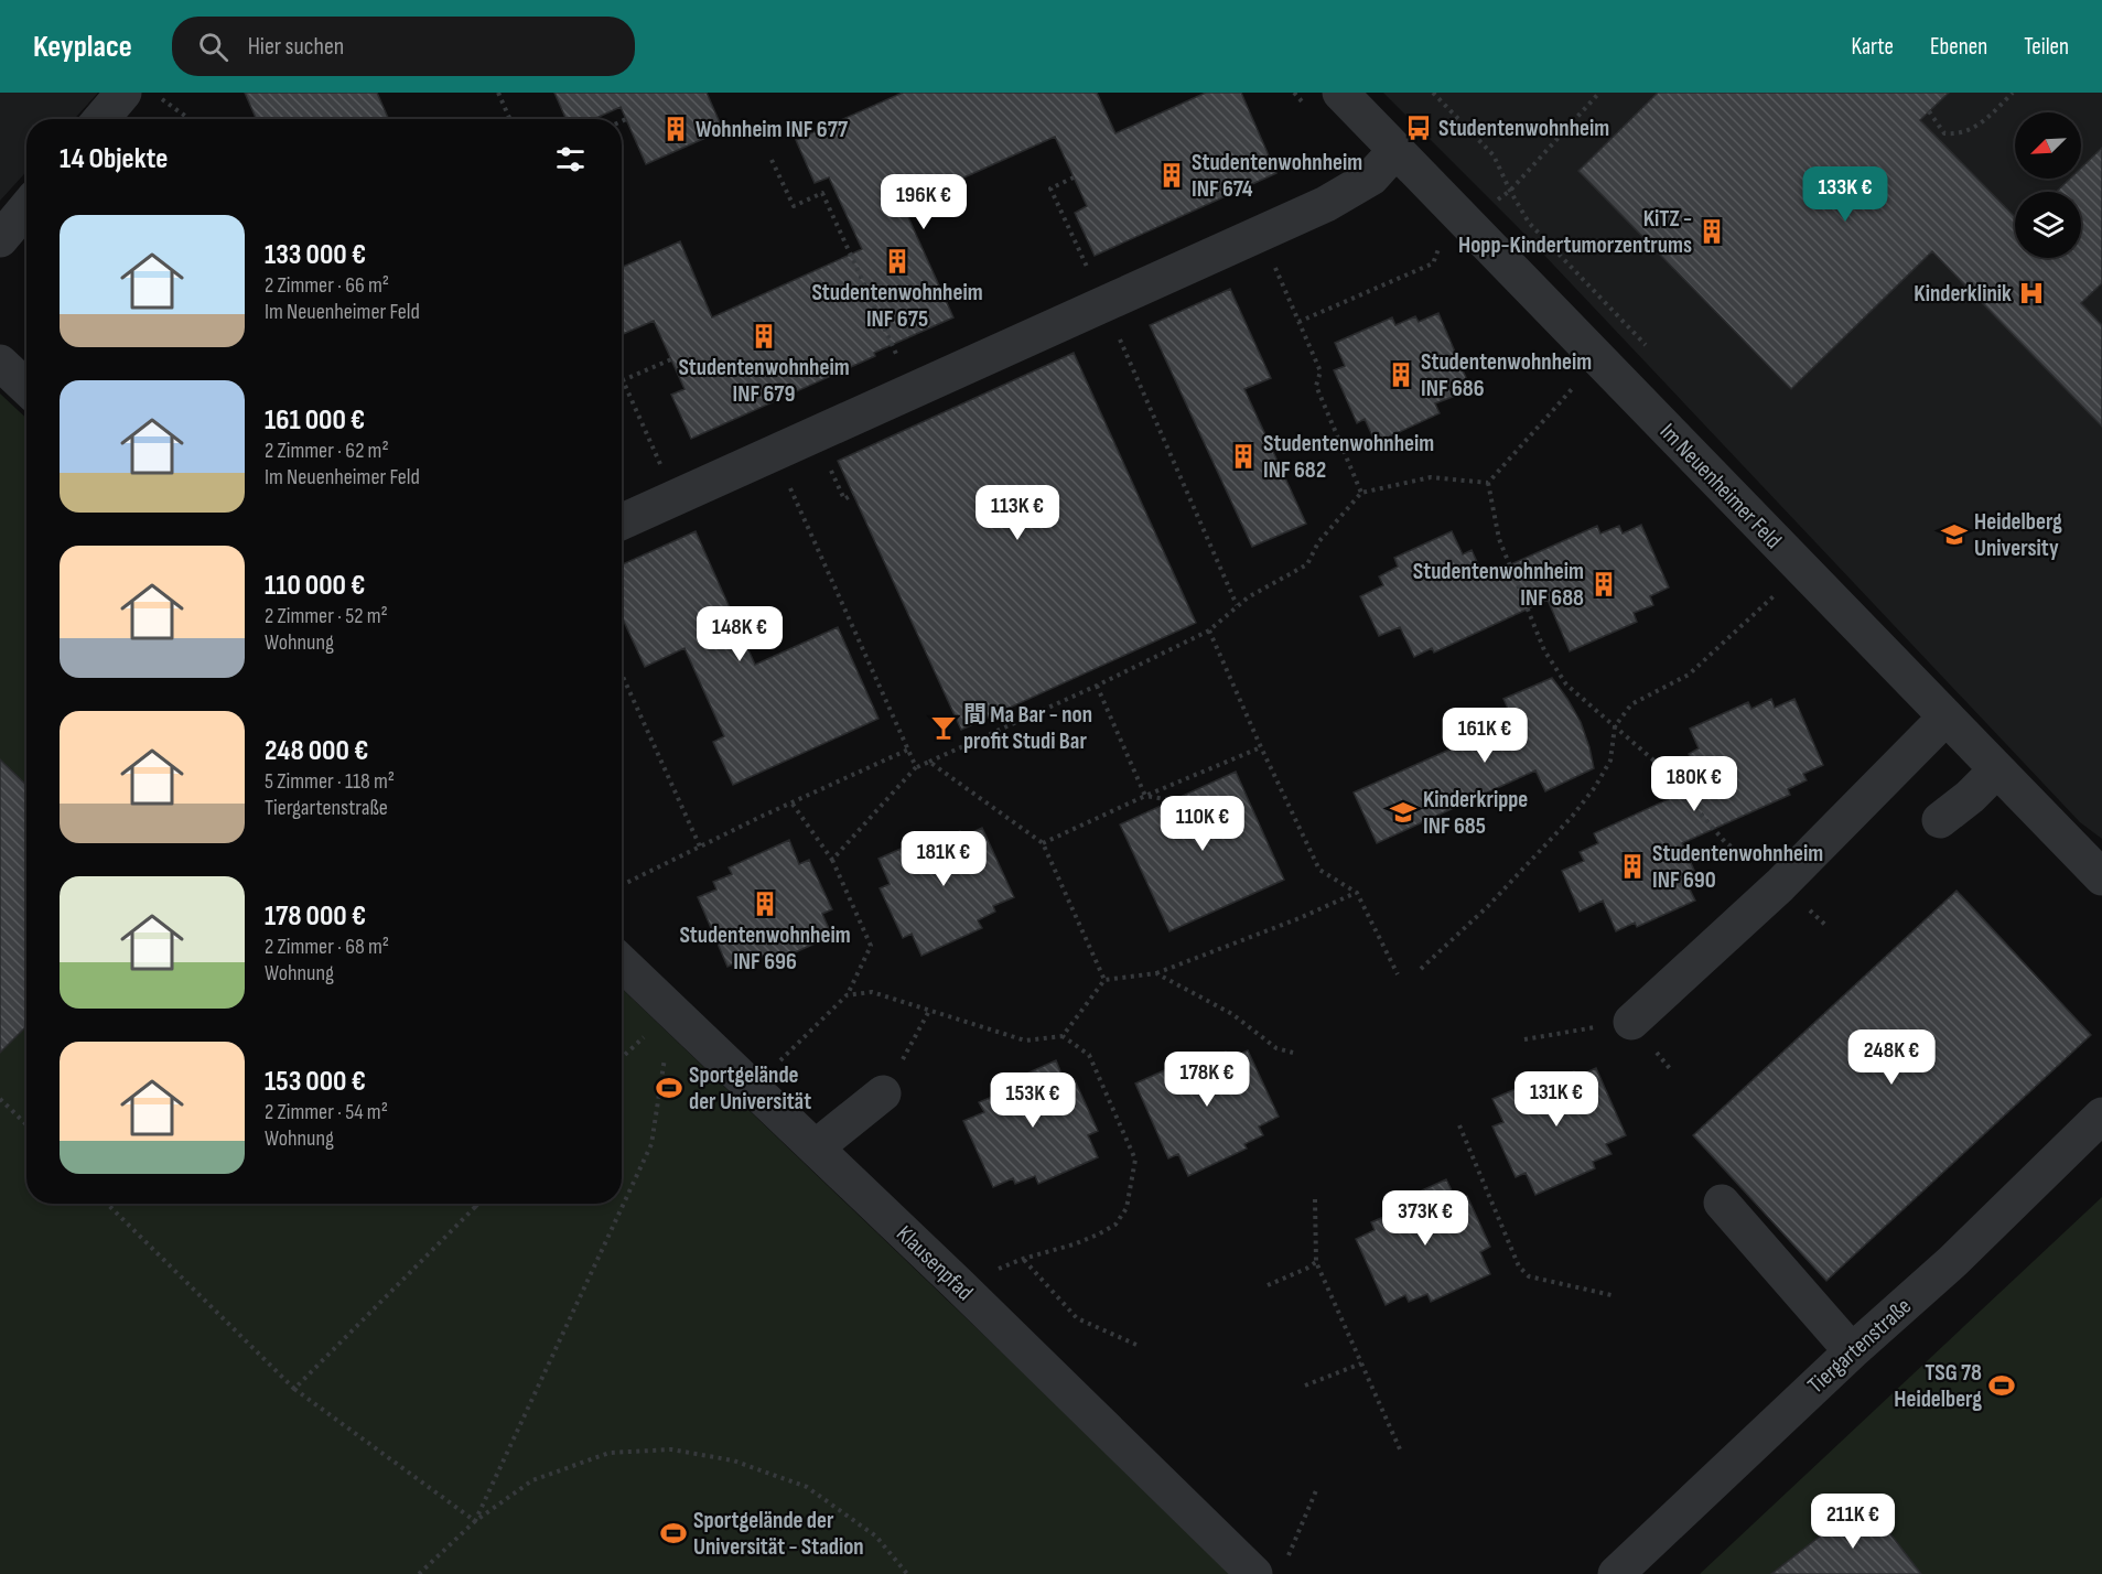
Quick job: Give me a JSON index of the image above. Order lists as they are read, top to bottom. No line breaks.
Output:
{"streets":{"street":["Im Neuenheimer Feld","Klausenpfad","Tiergartenstraße"]},"places":{"bus stop":["Studentenwohnheim"],"building":["Wohnheim INF 677","Studentenwohnheim INF 674","KiTZ - Hopp-Kindertumorzentrums","Studentenwohnheim INF 675","Studentenwohnheim INF 679","Studentenwohnheim INF 686","Studentenwohnheim INF 682","Studentenwohnheim INF 688","Studentenwohnheim INF 690","Studentenwohnheim INF 696"],"hospital":["Kinderklinik"],"school or university":["Heidelberg University","Kinderkrippe INF 685"],"bar":["間 Ma Bar - non profit Studi Bar"],"sports":["Sportgelände der Universität","TSG 78 Heidelberg","Sportgelände der Universität - Stadion"]},"north":"bottom left","page":{"header":"Keyplace","search":"Hier suchen","nav":["Karte","Ebenen","Teilen"],"heading":"14 Objekte","price":["133K €","196K €","113K €","148K €","161K €","180K €","110K €","181K €","248K €","178K €","131K €","153K €","373K €","211K €"],"list":[{"name":"133 000 €","note":"2 Zimmer · 66 m² · Im Neuenheimer Feld"},{"name":"161 000 €","note":"2 Zimmer · 62 m² · Im Neuenheimer Feld"},{"name":"110 000 €","note":"2 Zimmer · 52 m² · Wohnung"},{"name":"248 000 €","note":"5 Zimmer · 118 m² · Tiergartenstraße"},{"name":"178 000 €","note":"2 Zimmer · 68 m² · Wohnung"},{"name":"153 000 €","note":"2 Zimmer · 54 m² · Wohnung"}]}}
